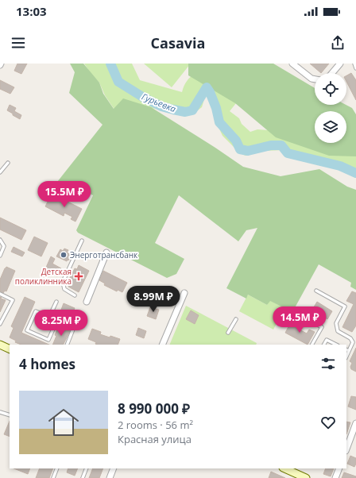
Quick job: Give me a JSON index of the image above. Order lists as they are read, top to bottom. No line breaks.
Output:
{"water":["Гурьевка"],"places":{"other":["Энерготрансбанк"],"health":["Детская поликлинника"]},"page":{"status":"13:03","header":"Casavia","price":["15.5M ₽","8.99M ₽","14.5M ₽","8.25M ₽"],"heading":"4 homes","list":[{"name":"8 990 000 ₽","note":"2 rooms · 56 m² · Красная улица"}]}}
